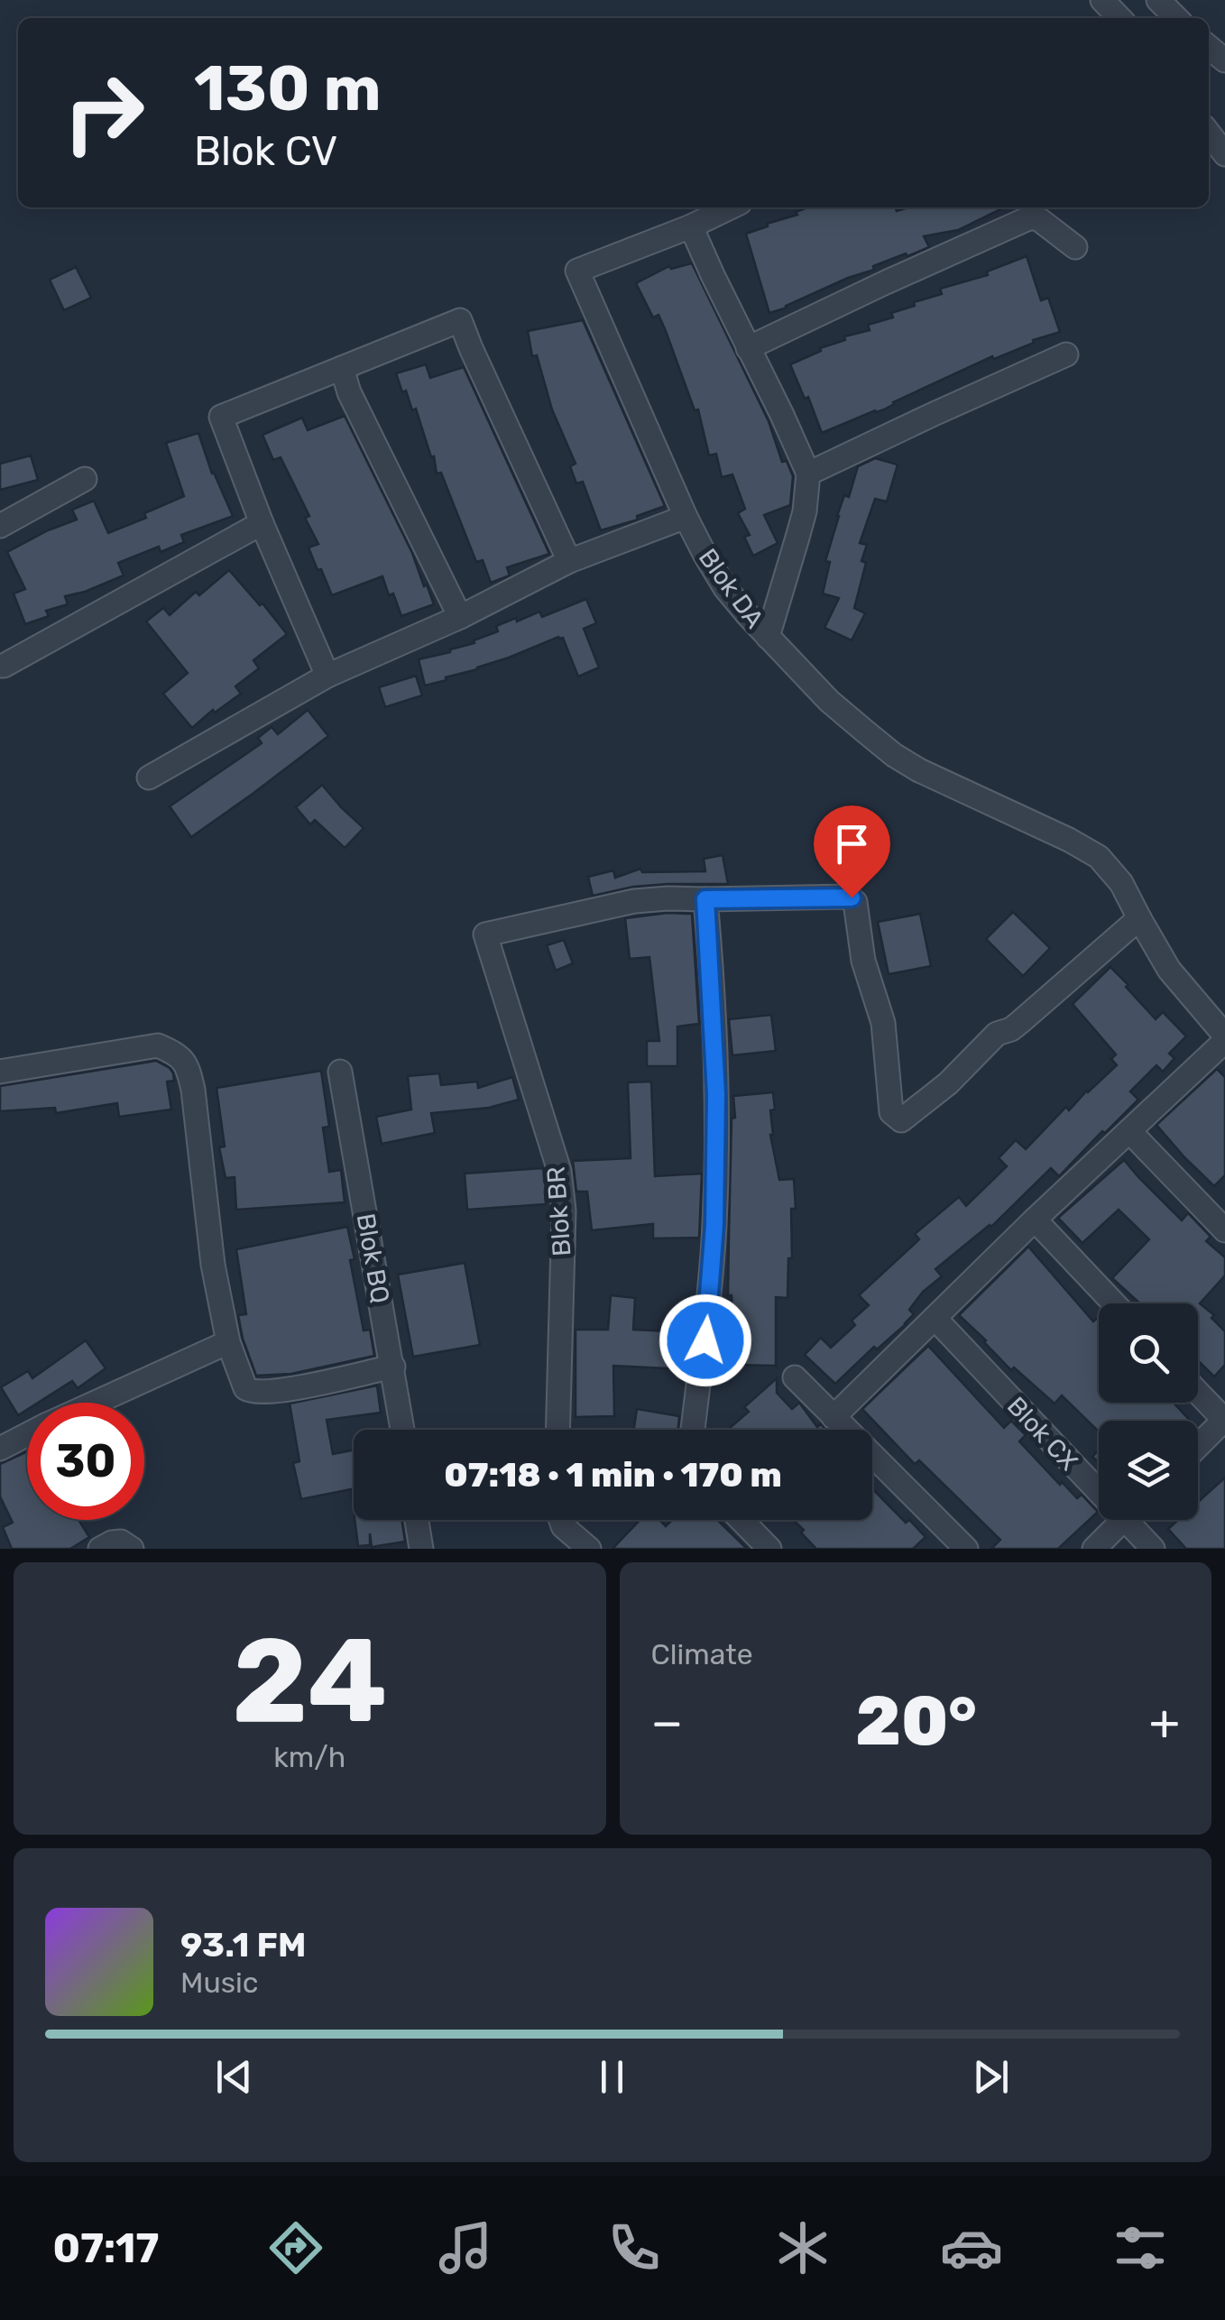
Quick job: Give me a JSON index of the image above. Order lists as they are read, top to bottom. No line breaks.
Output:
{"streets":{"street":["Blok DA","Blok BR","Blok BQ","Blok CX"]},"page":{"turn":["130 m","Blok CV"],"limit":"30","trip":"07:18 · 1 min · 170 m","tile":[["24","km/h"],"Climate"],"heat":["−","20°","+"],"song":["93.1 FM","Music"],"tabs":"07:17"}}
